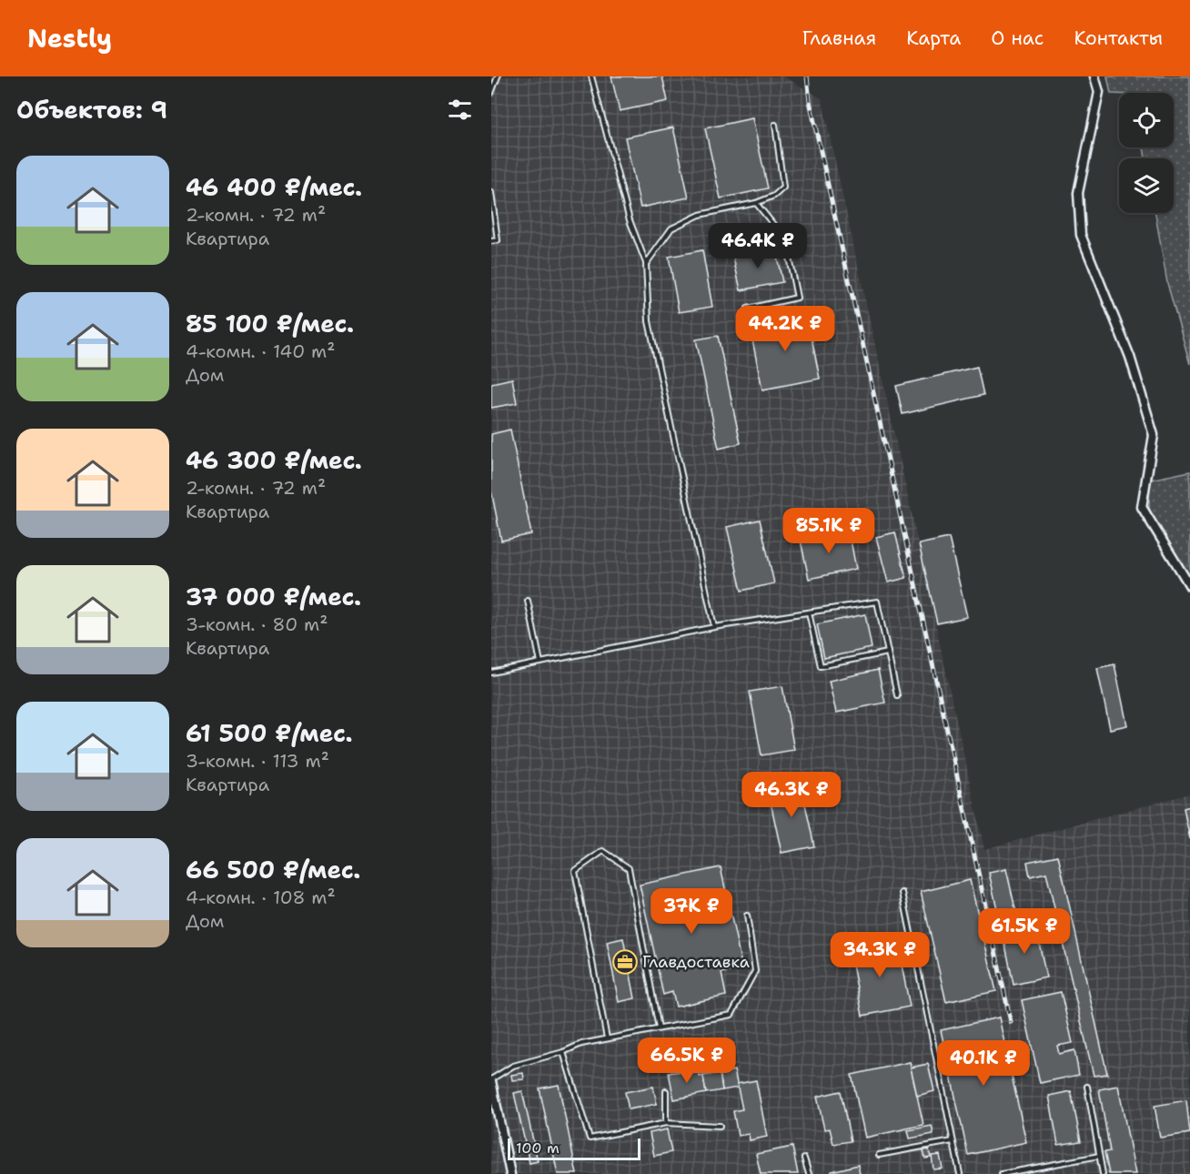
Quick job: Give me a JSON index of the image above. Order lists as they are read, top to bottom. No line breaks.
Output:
{"places":{"office":["Главдоставка"]},"scale_bar":"100 m","page":{"header":"Nestly","nav":["Главная","Карта","О нас","Контакты"],"heading":"Объектов: 9","list":[{"name":"46 400 ₽/мес.","note":"2-комн. · 72 m² · Квартира"},{"name":"85 100 ₽/мес.","note":"4-комн. · 140 m² · Дом"},{"name":"46 300 ₽/мес.","note":"2-комн. · 72 m² · Квартира"},{"name":"37 000 ₽/мес.","note":"3-комн. · 80 m² · Квартира"},{"name":"61 500 ₽/мес.","note":"3-комн. · 113 m² · Квартира"},{"name":"66 500 ₽/мес.","note":"4-комн. · 108 m² · Дом"}],"price":["46.4K ₽","44.2K ₽","85.1K ₽","46.3K ₽","37K ₽","61.5K ₽","34.3K ₽","66.5K ₽","40.1K ₽"],"scale":"100 m"}}
